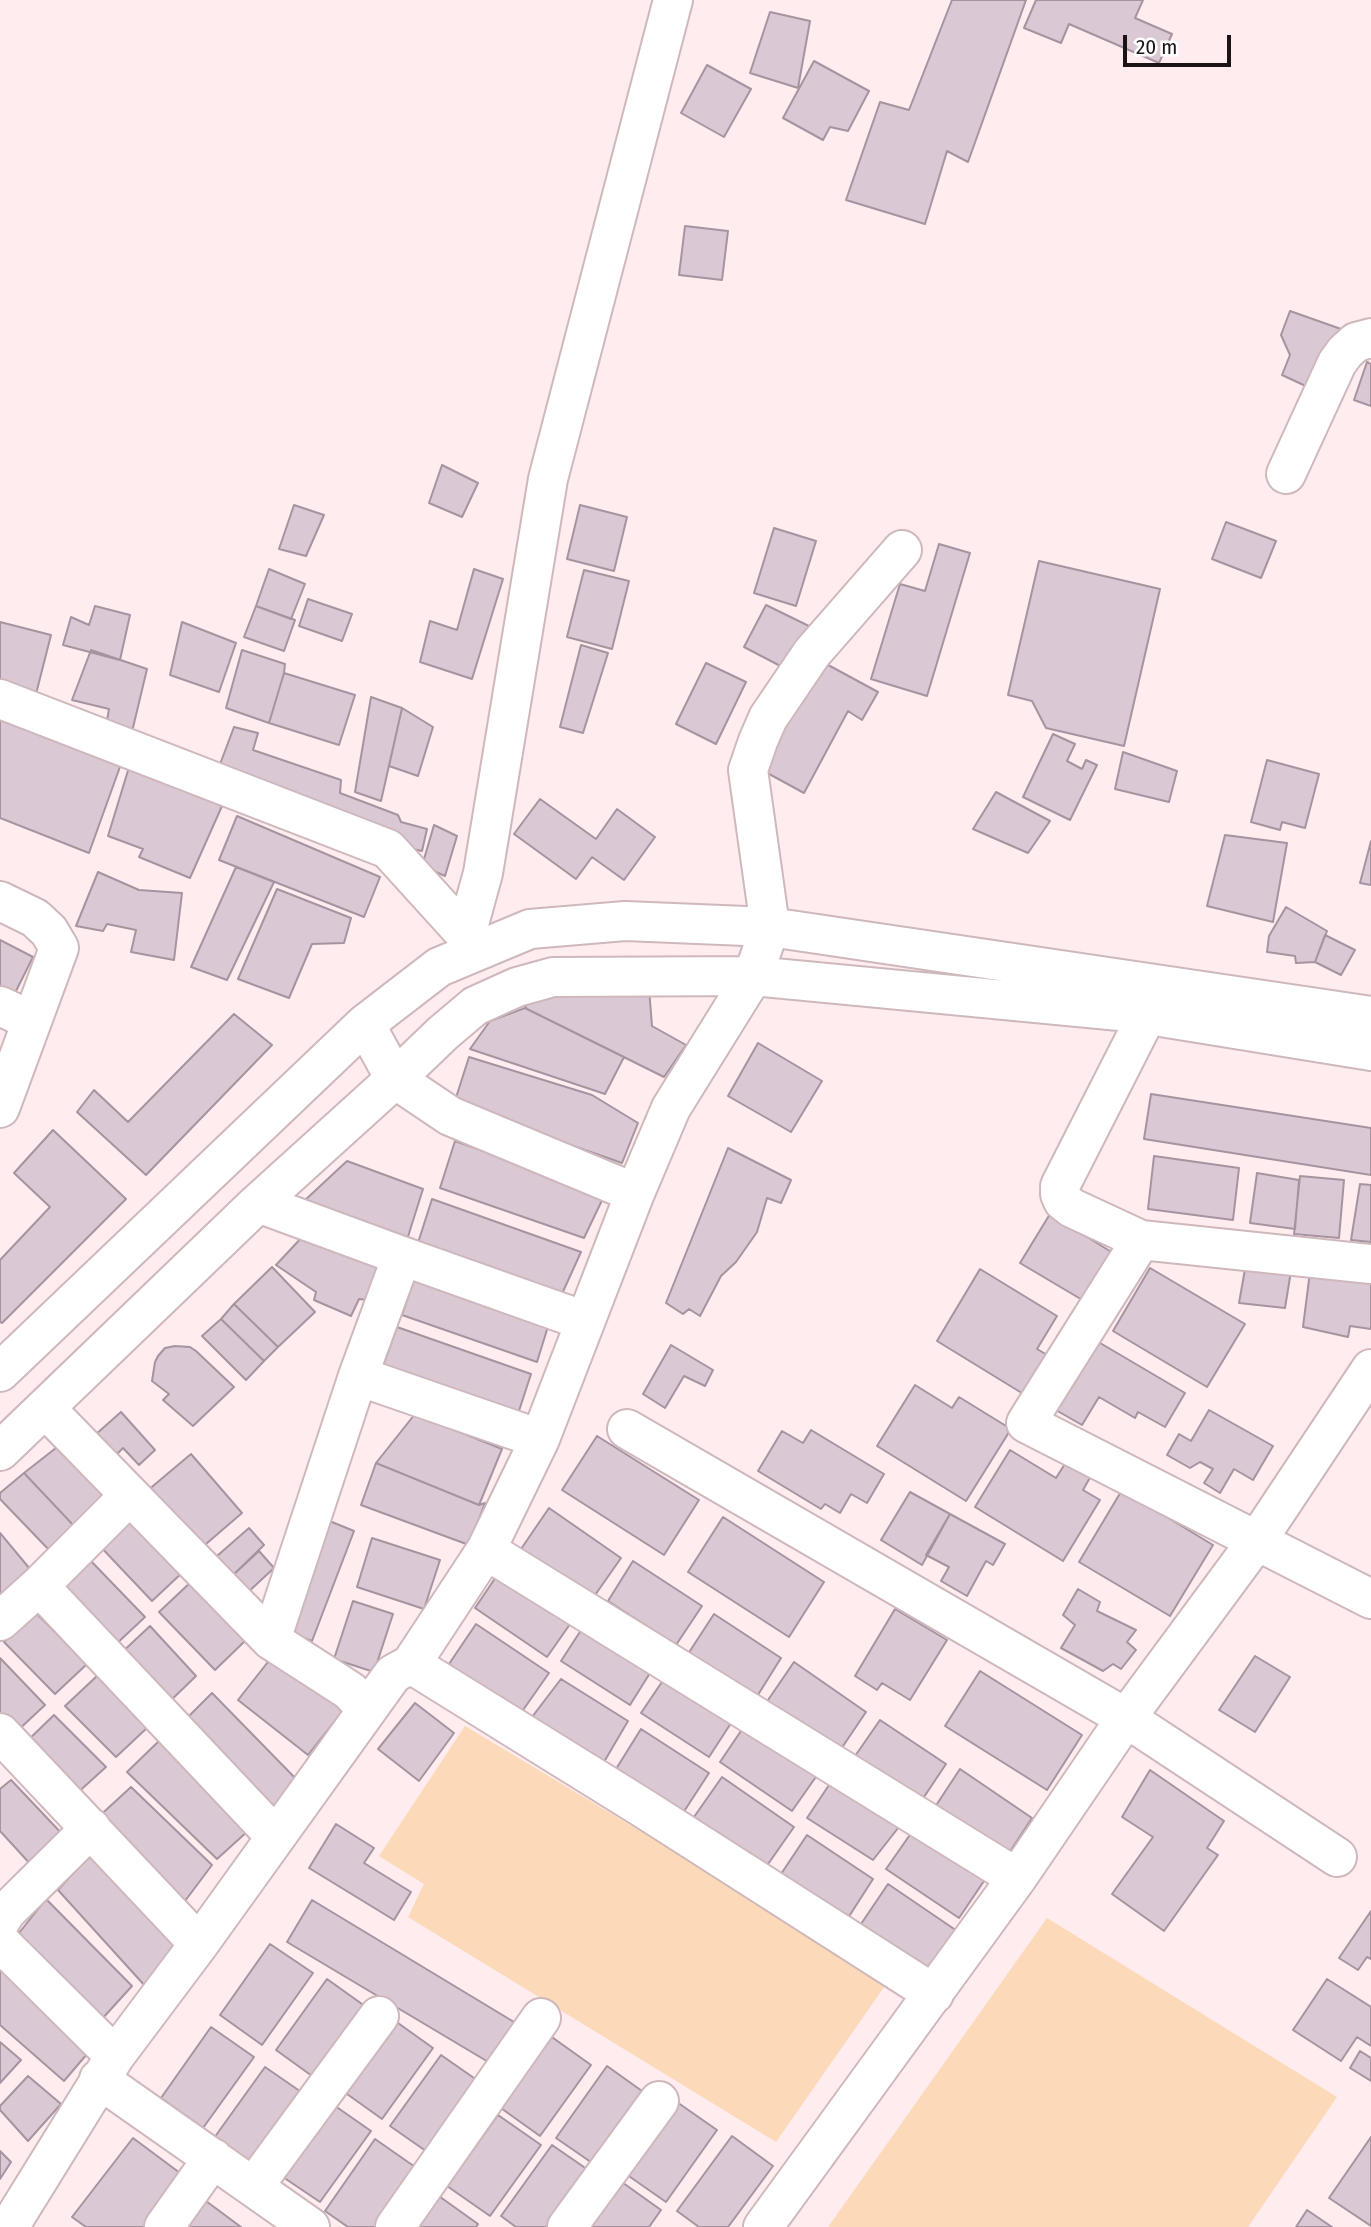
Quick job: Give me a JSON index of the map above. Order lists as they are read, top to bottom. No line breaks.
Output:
{"scale_bar":"20 m"}
